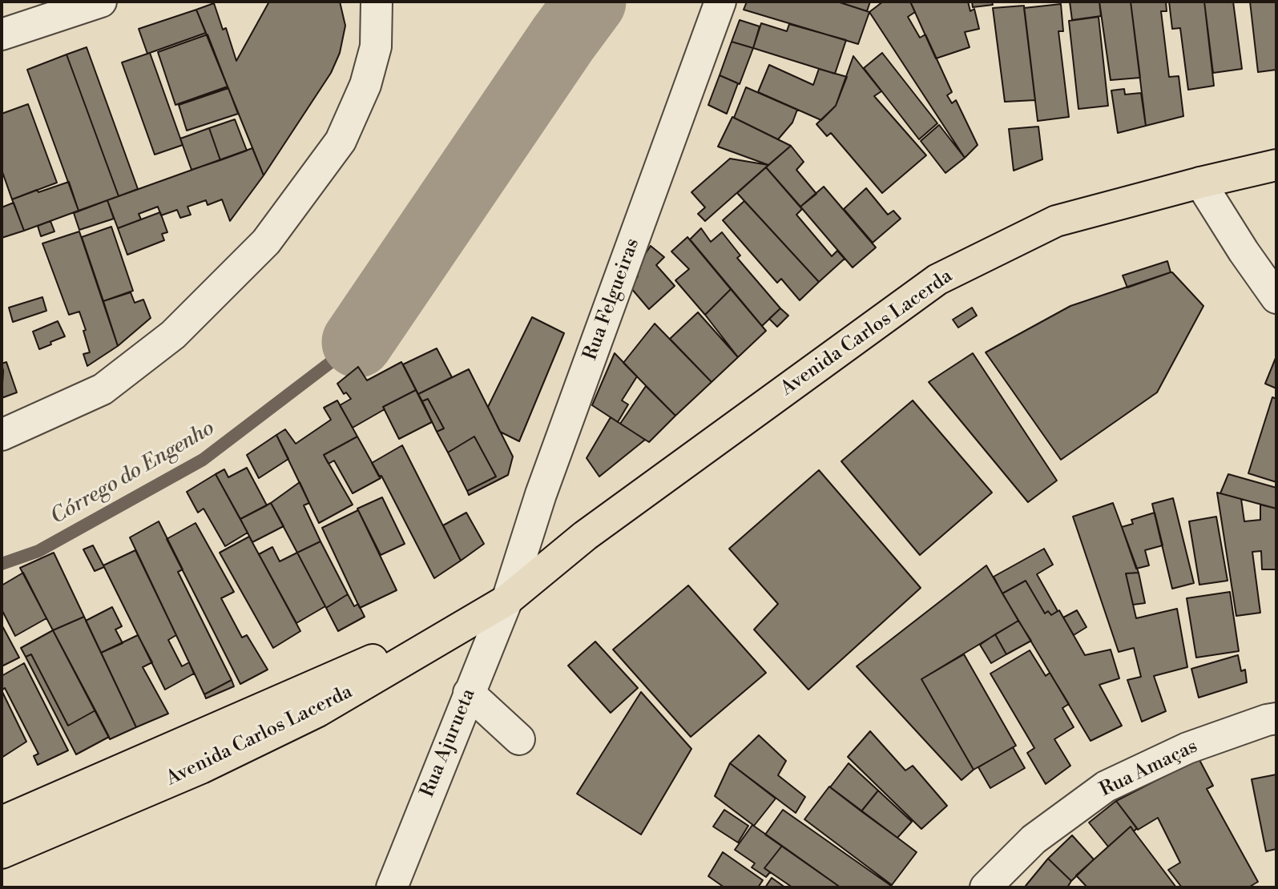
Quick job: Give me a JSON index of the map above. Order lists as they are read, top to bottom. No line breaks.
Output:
{"streets":{"main road":["Avenida Carlos Lacerda"],"street":["Rua Felgueiras","Rua Ajurueta","Rua Amaças"]},"crossings":[["Rua Felgueiras","Avenida Carlos Lacerda"],["Rua Felgueiras","Rua Ajurueta"],["Avenida Carlos Lacerda","Rua Ajurueta"]],"water":["Córrego do Engenho"]}
